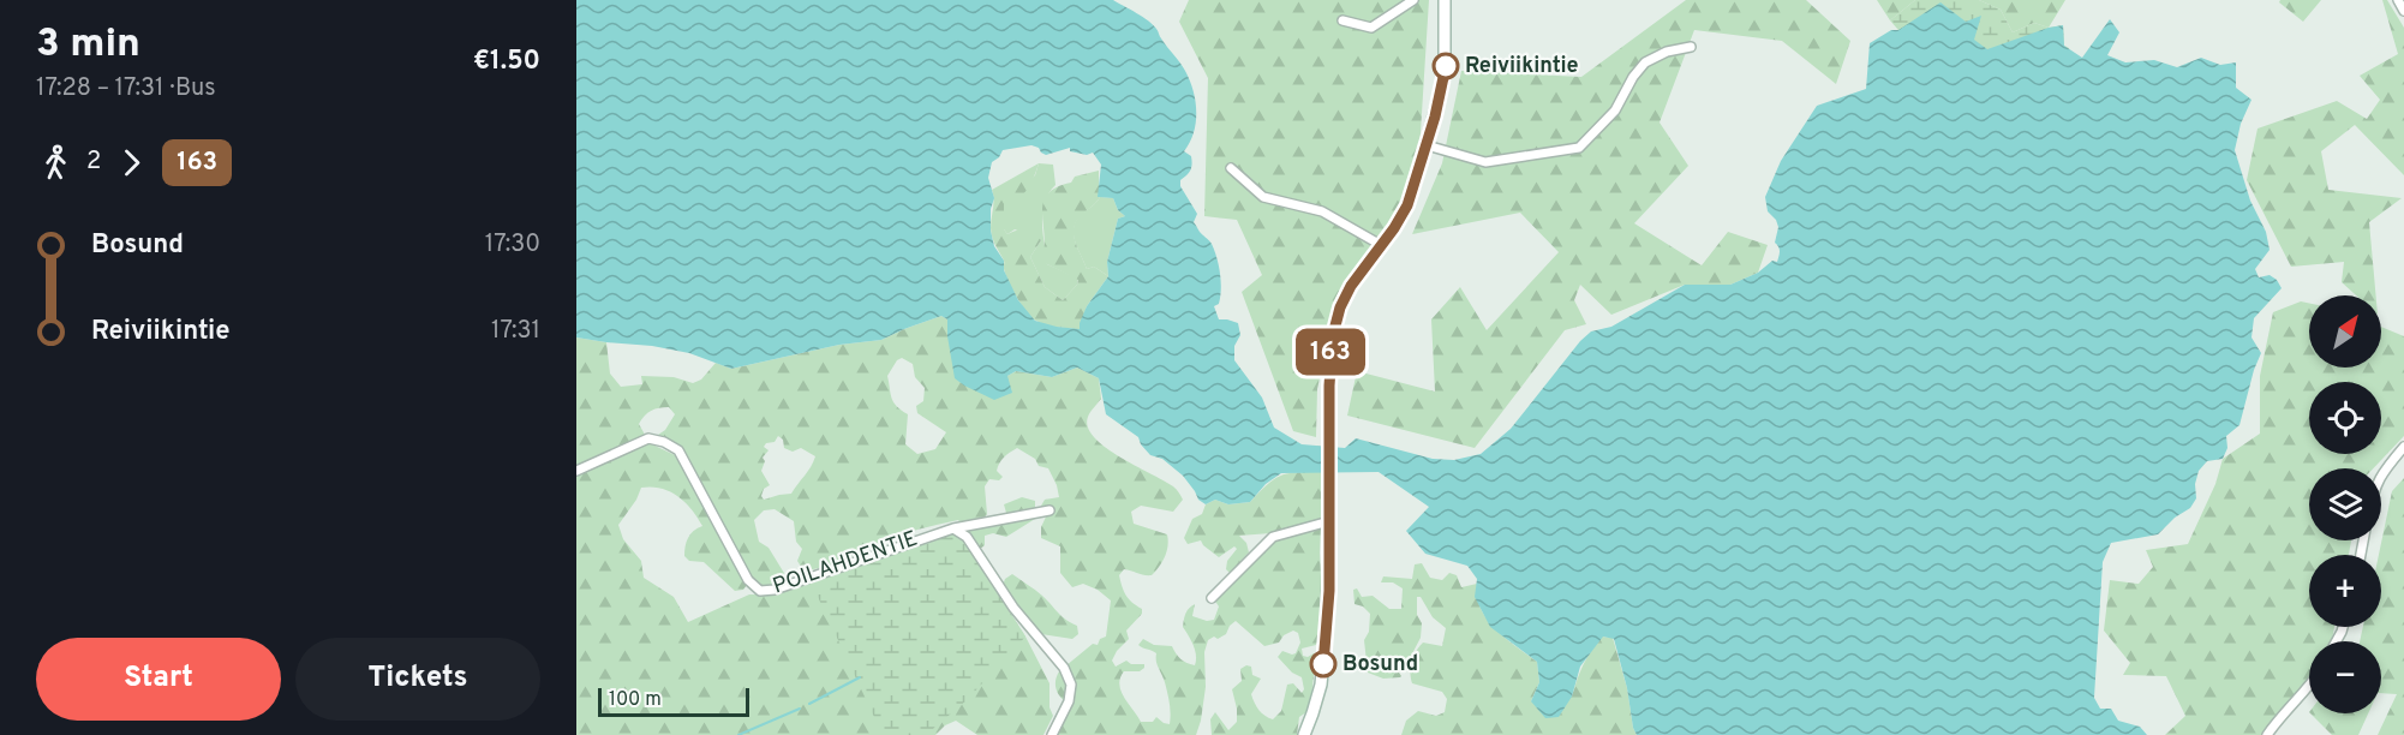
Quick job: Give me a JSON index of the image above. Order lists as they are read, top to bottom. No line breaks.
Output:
{"streets":{"street":["POILAHDENTIE"]},"places":["Reiviikintie","Bosund"],"lines":["bus line 163"],"scale_bar":"100 m","north":"top right","page":{"heading":["3 min","17:28 – 17:31 · Bus","€1.50"],"on_map":"163","legs":["2","163"],"list":[{"name":"Bosund","value":"17:30"},{"name":"Reiviikintie","value":"17:31"}],"map_buttons":["+","−"],"buttons":["Start","Tickets"],"scale":"100 m"}}
